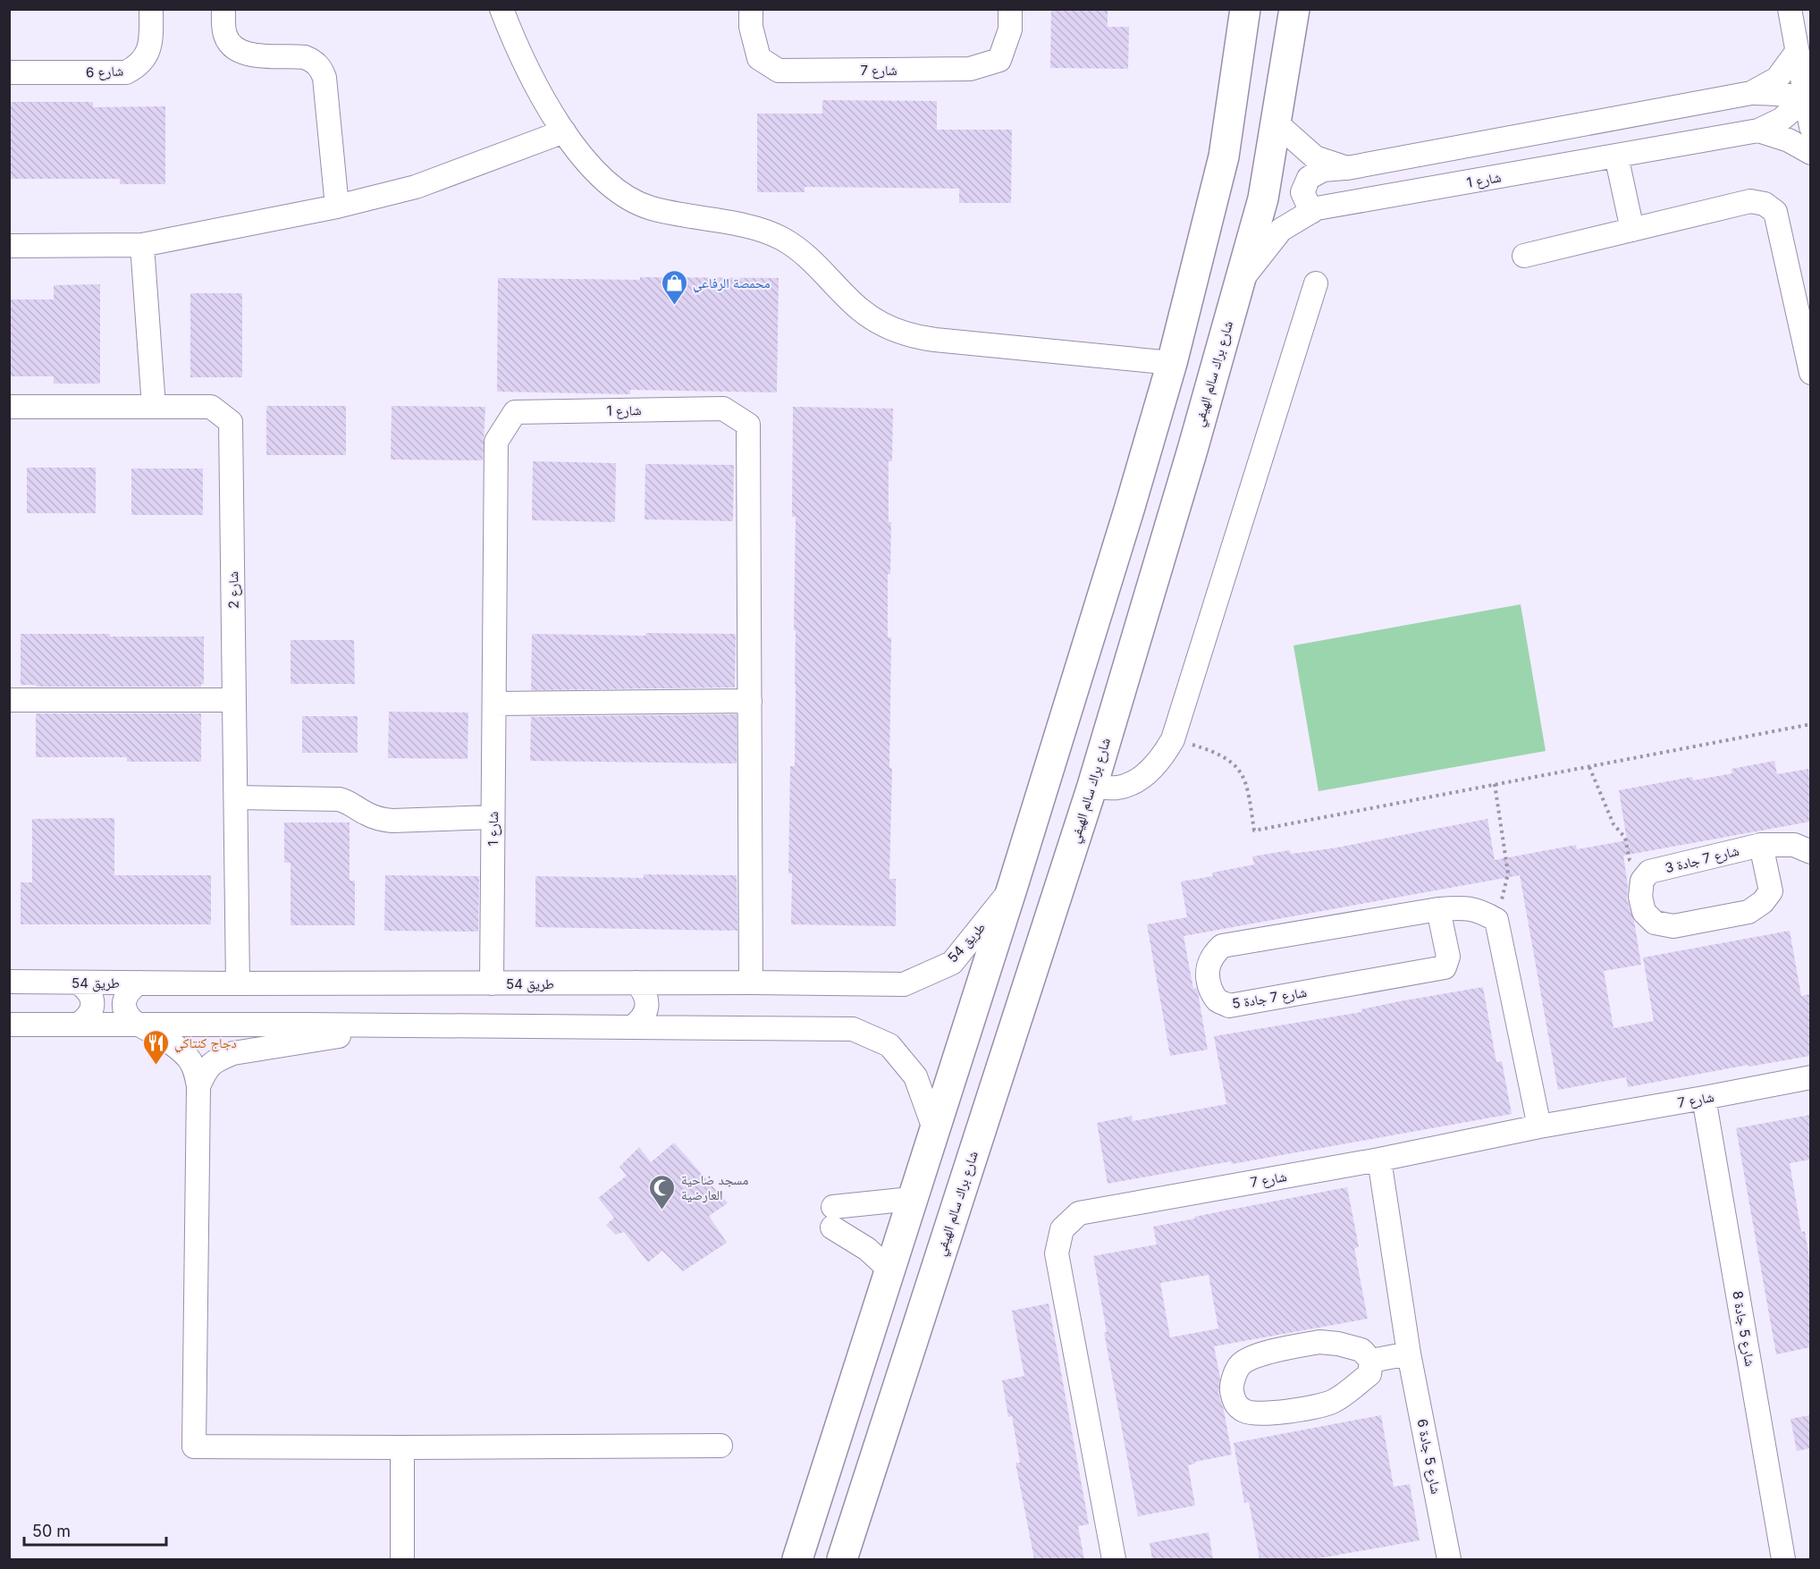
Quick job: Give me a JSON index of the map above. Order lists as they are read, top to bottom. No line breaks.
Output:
{"streets":{"main road":["شارع براك سالم الهيفي"],"street":["شارع 7","شارع 6","شارع 1","شارع 2","شارع 7 جادة 3","طريق 54","شارع 7 جادة 5","شارع 5 جادة 8","شارع 5 جادة 6"]},"crossings":[["شارع 7","شارع 5 جادة 8"],["شارع 7","شارع 5 جادة 6"],["شارع 1","شارع براك سالم الهيفي"],["شارع 1","طريق 54"],["شارع 2","طريق 54"]],"places":{"shop":["محمصة الرفاعي"],"restaurant":["دجاج كنتاكي"],"mosque":["مسجد ضاحية العارضية"]},"scale_bar":"50 m"}
